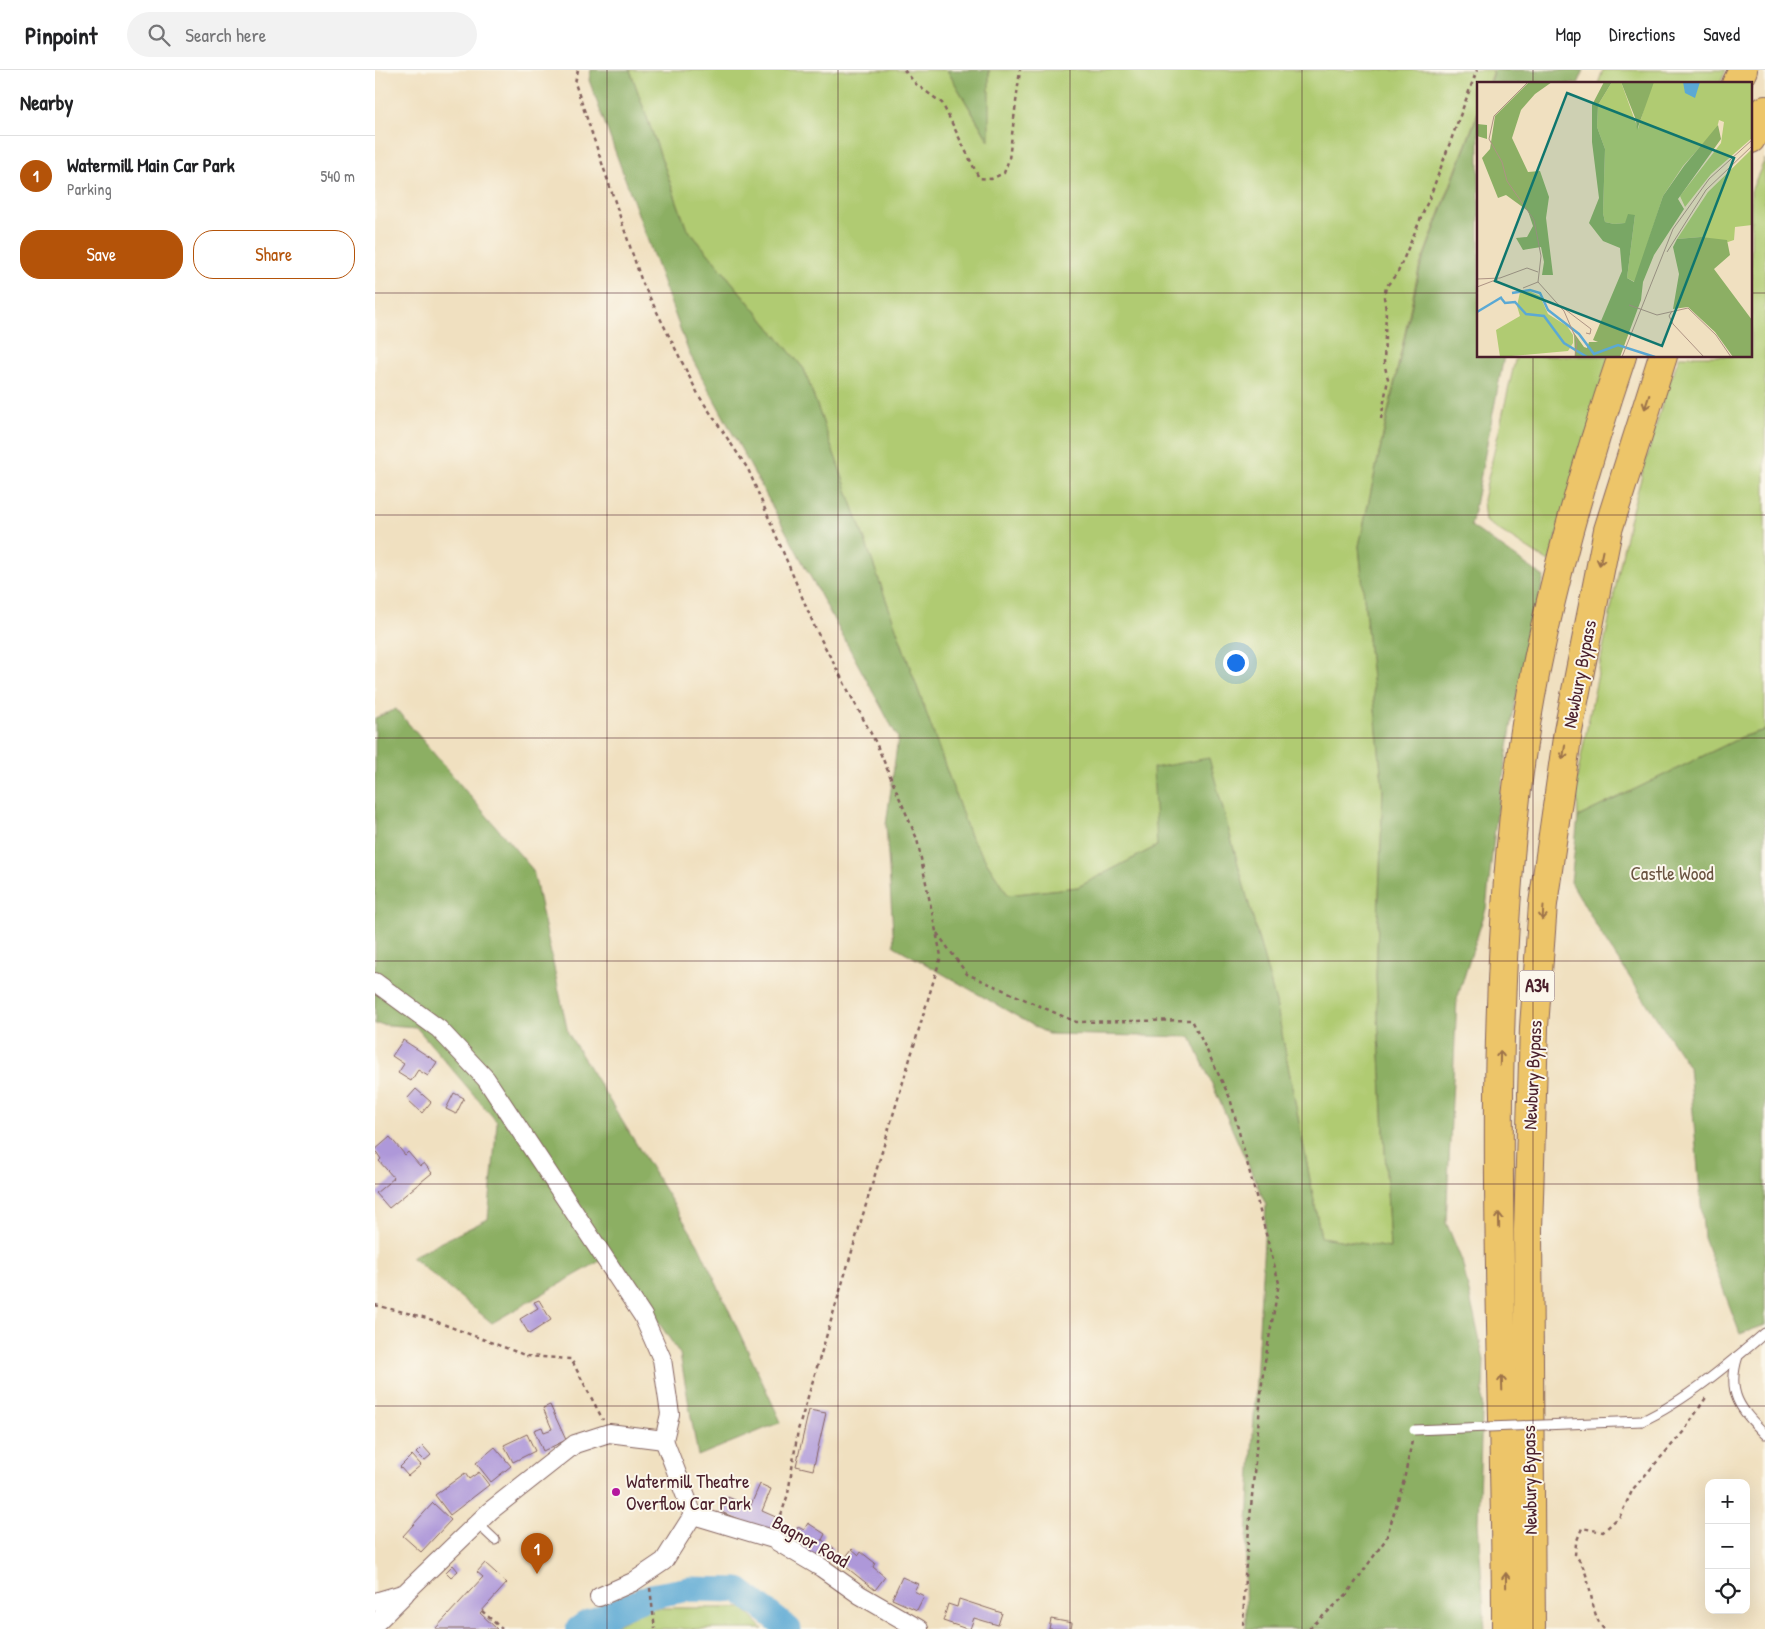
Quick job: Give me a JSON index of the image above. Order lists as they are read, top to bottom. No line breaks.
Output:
{"streets":{"highway":["Newbury Bypass","A34"],"street":["Bagnor Road"]},"parks":["Castle Wood"],"places":["Watermill Theatre Overflow Car Park"],"page":{"header":"Pinpoint","search":"Search here","nav":["Map","Directions","Saved"],"heading":"Nearby","list":[{"mark":"1","name":"Watermill Main Car Park","note":"Parking","value":"540 m"}],"buttons":["Save","Share"],"map_buttons":["+","−"],"pins":"1"}}
